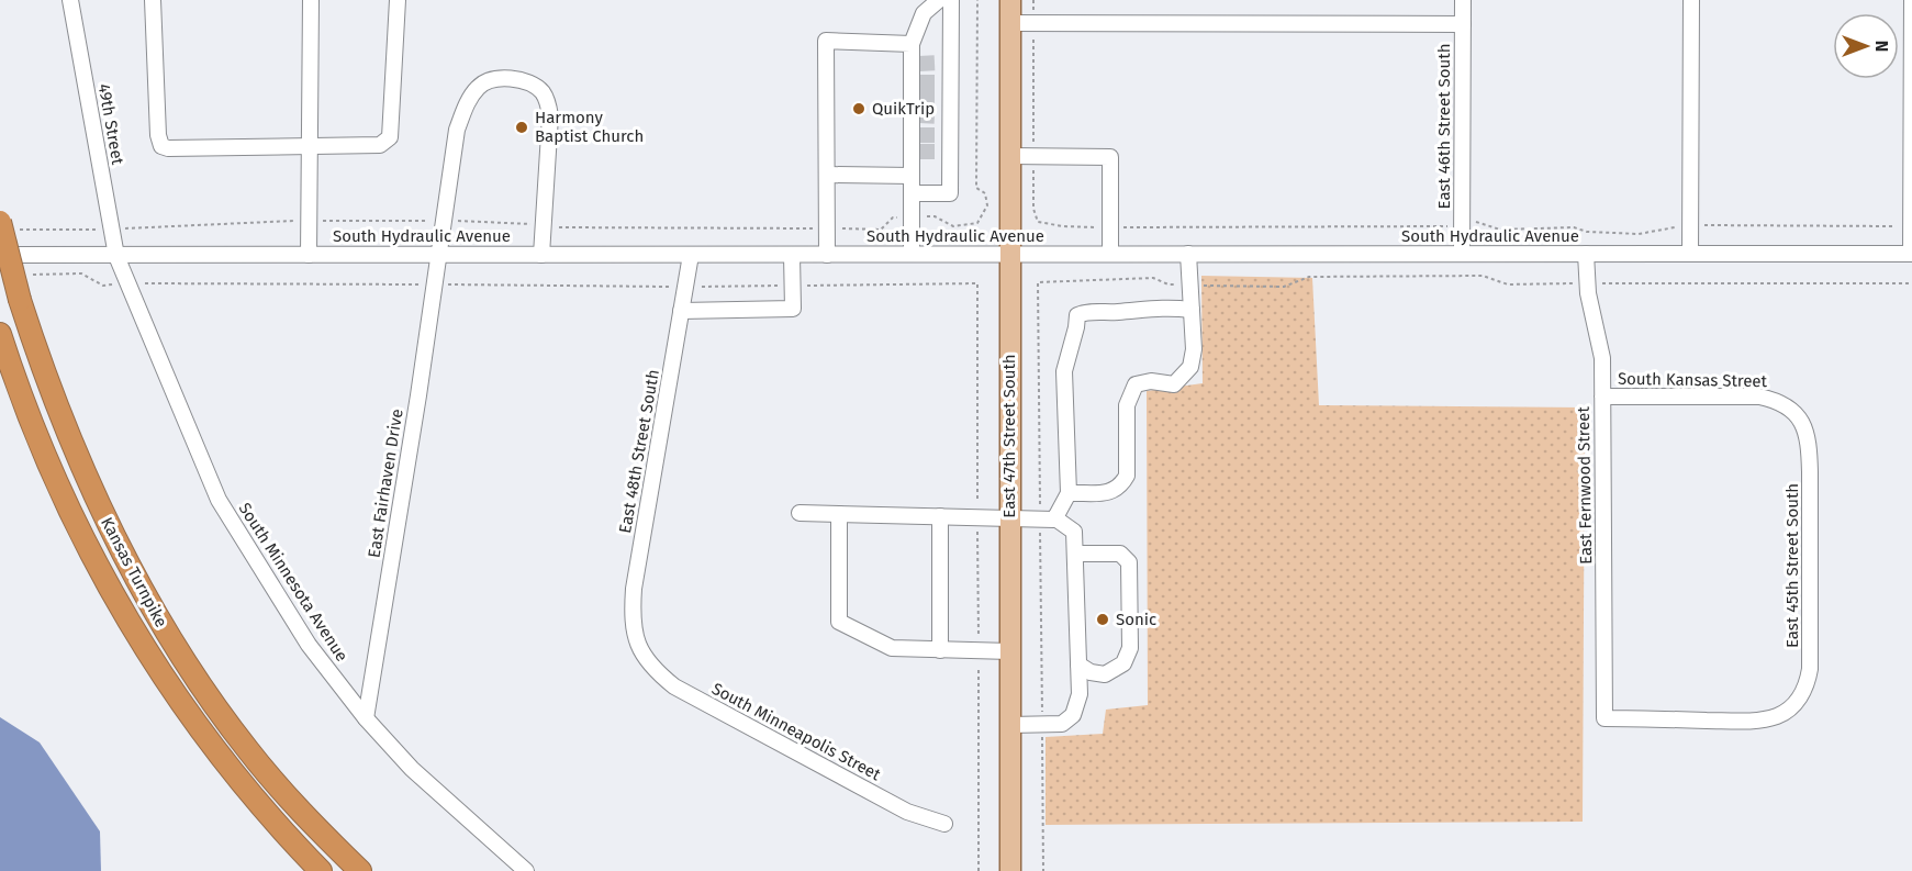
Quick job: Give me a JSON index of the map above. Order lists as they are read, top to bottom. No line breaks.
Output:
{"streets":{"highway":["Kansas Turnpike"],"main road":["East 47th Street South"],"street":["49th Street","East 46th Street South","South Hydraulic Avenue","South Kansas Street","East 48th Street South","East Fairhaven Drive","East Fernwood Street","East 45th Street South","South Minnesota Avenue","South Minneapolis Street"]},"crossings":[["49th Street","South Hydraulic Avenue"],["49th Street","South Minnesota Avenue"],["East 46th Street South","South Hydraulic Avenue"],["South Hydraulic Avenue","East 47th Street South"],["South Hydraulic Avenue","East 48th Street South"],["South Hydraulic Avenue","East Fairhaven Drive"],["South Hydraulic Avenue","East Fernwood Street"],["South Hydraulic Avenue","South Minnesota Avenue"],["South Kansas Street","East Fernwood Street"],["South Kansas Street","East 45th Street South"],["East 48th Street South","South Minneapolis Street"],["East Fairhaven Drive","South Minnesota Avenue"],["East Fernwood Street","East 45th Street South"]],"places":["QuikTrip","Harmony Baptist Church","Sonic"],"north":"right"}
